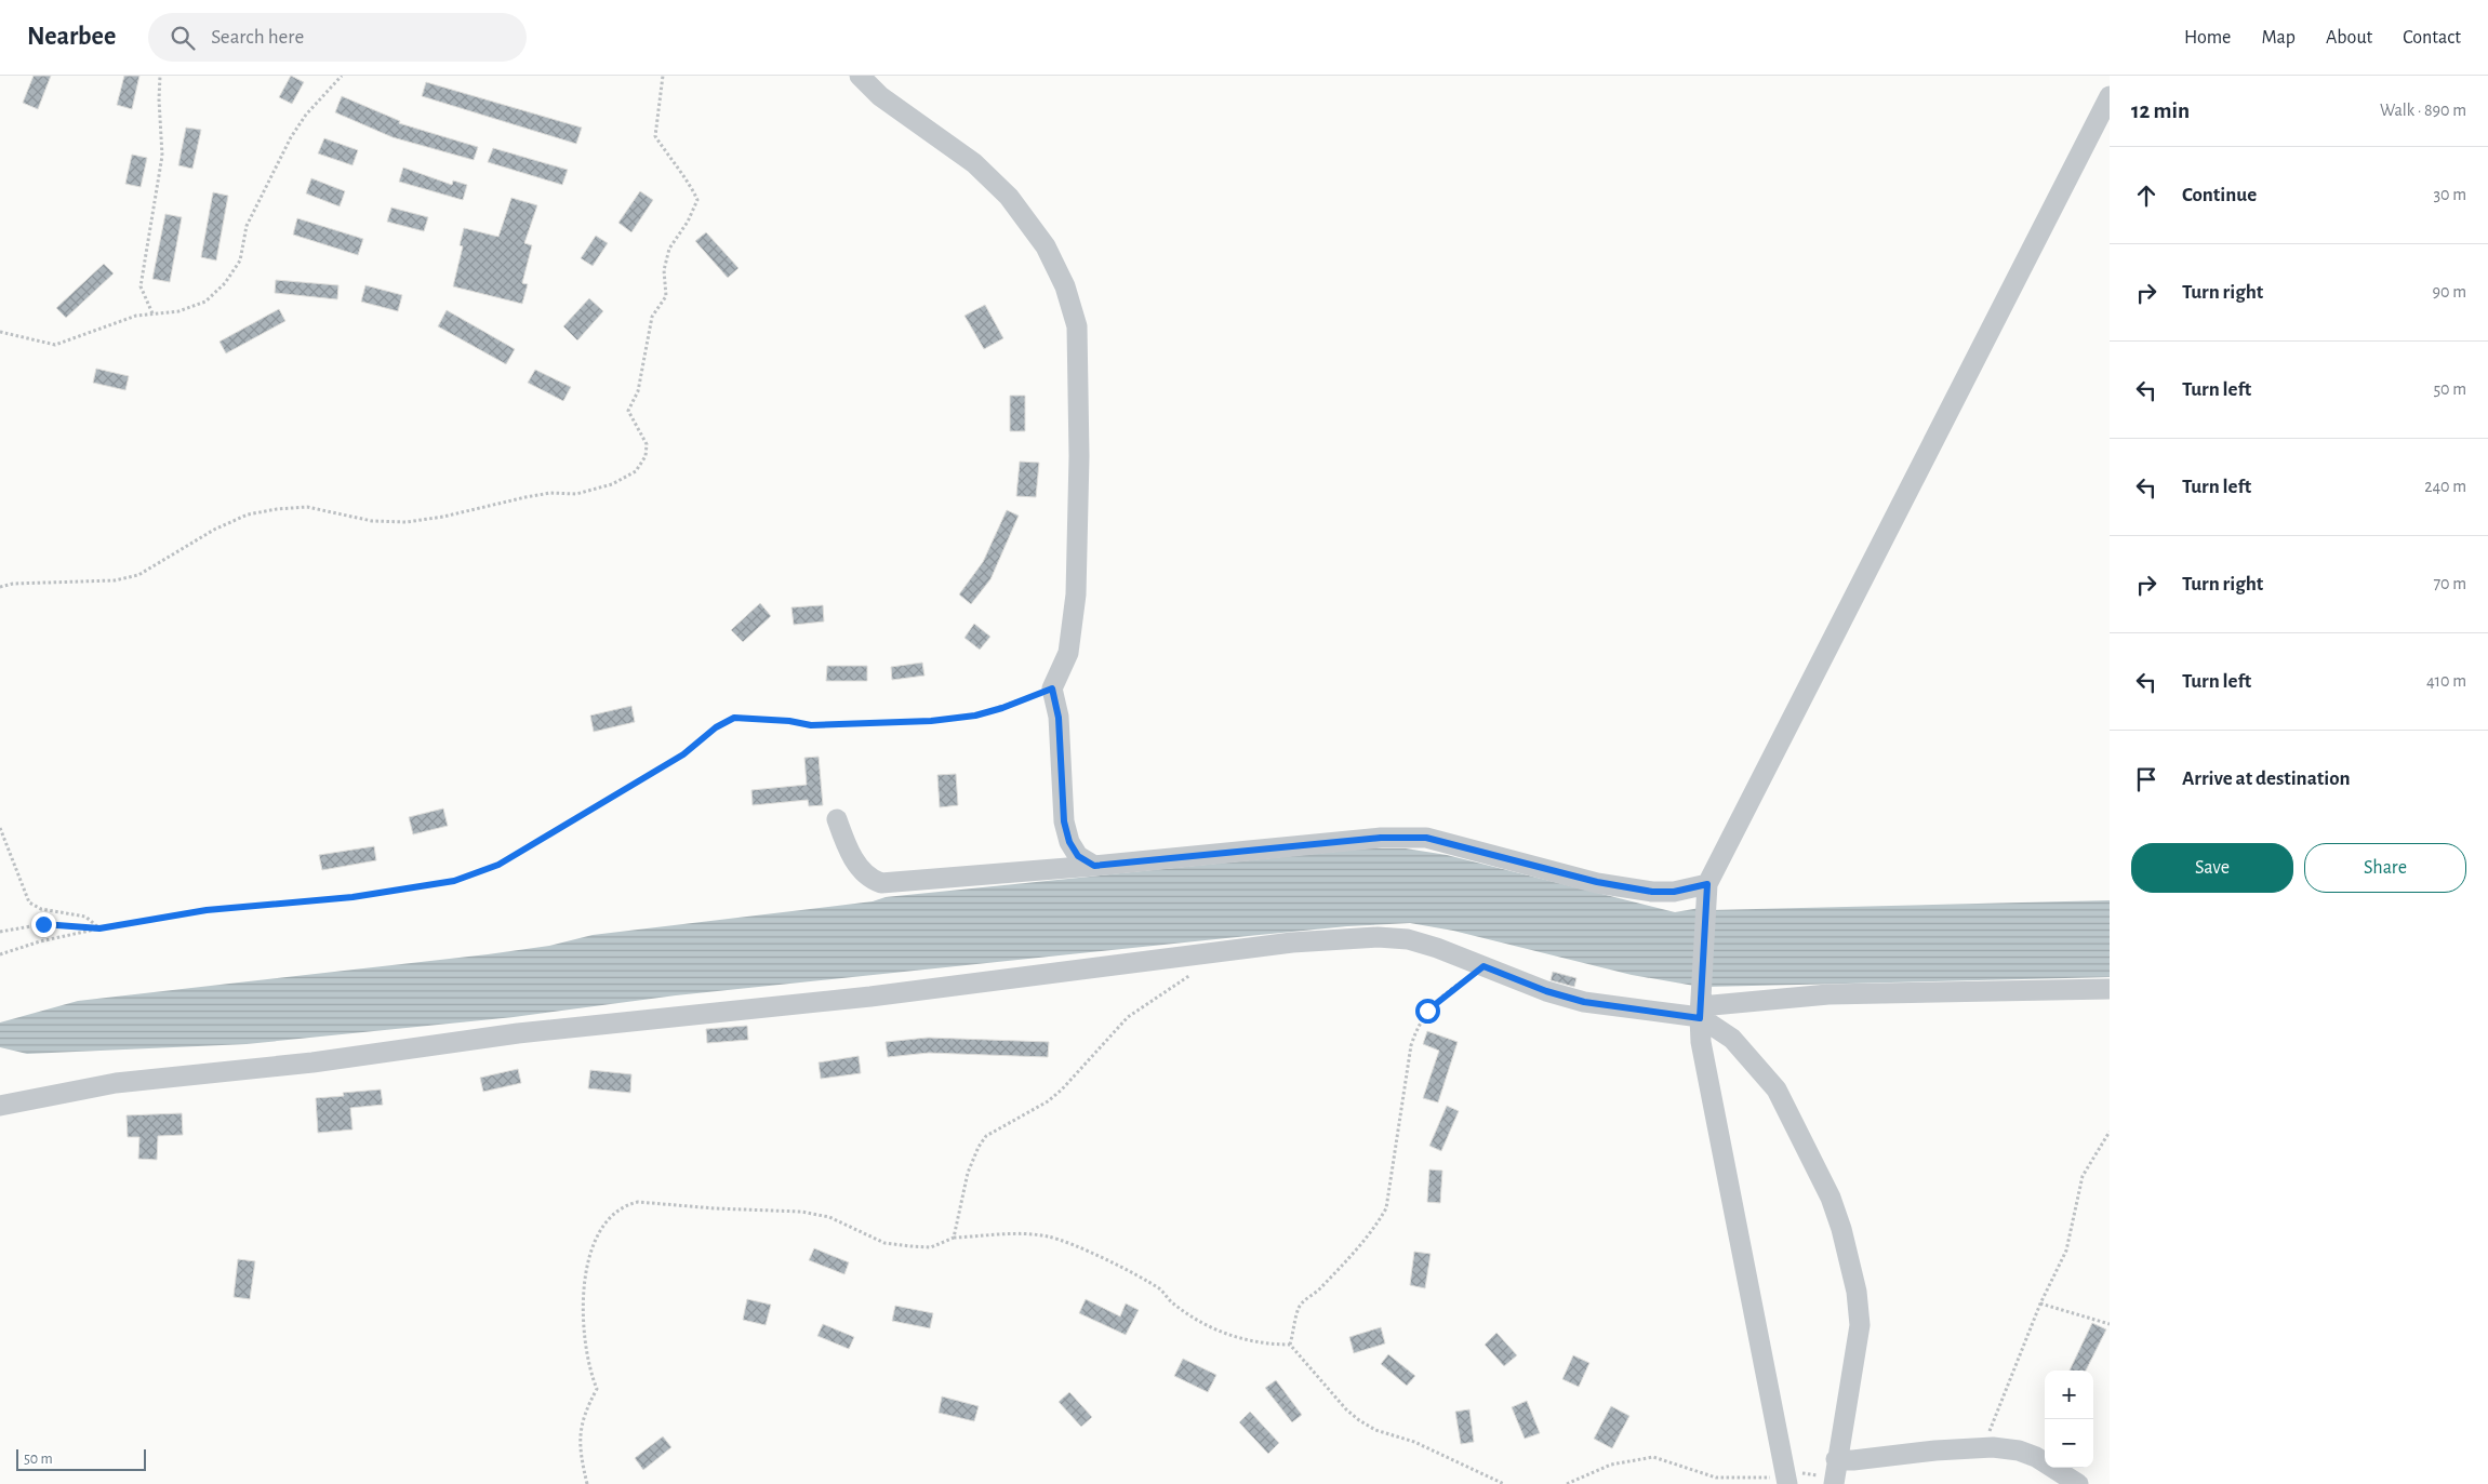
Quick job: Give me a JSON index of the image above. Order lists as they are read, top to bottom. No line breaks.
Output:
{"scale_bar":"50 m","page":{"header":"Nearbee","search":"Search here","nav":["Home","Map","About","Contact"],"heading":["12 min","Walk · 890 m"],"list":[["Continue","30 m"],["Turn right","90 m"],["Turn left","50 m"],["Turn left","240 m"],["Turn right","70 m"],["Turn left","410 m"],"Arrive at destination"],"buttons":["Save","Share"],"map_buttons":["+","−"],"scale":"50 m"}}
